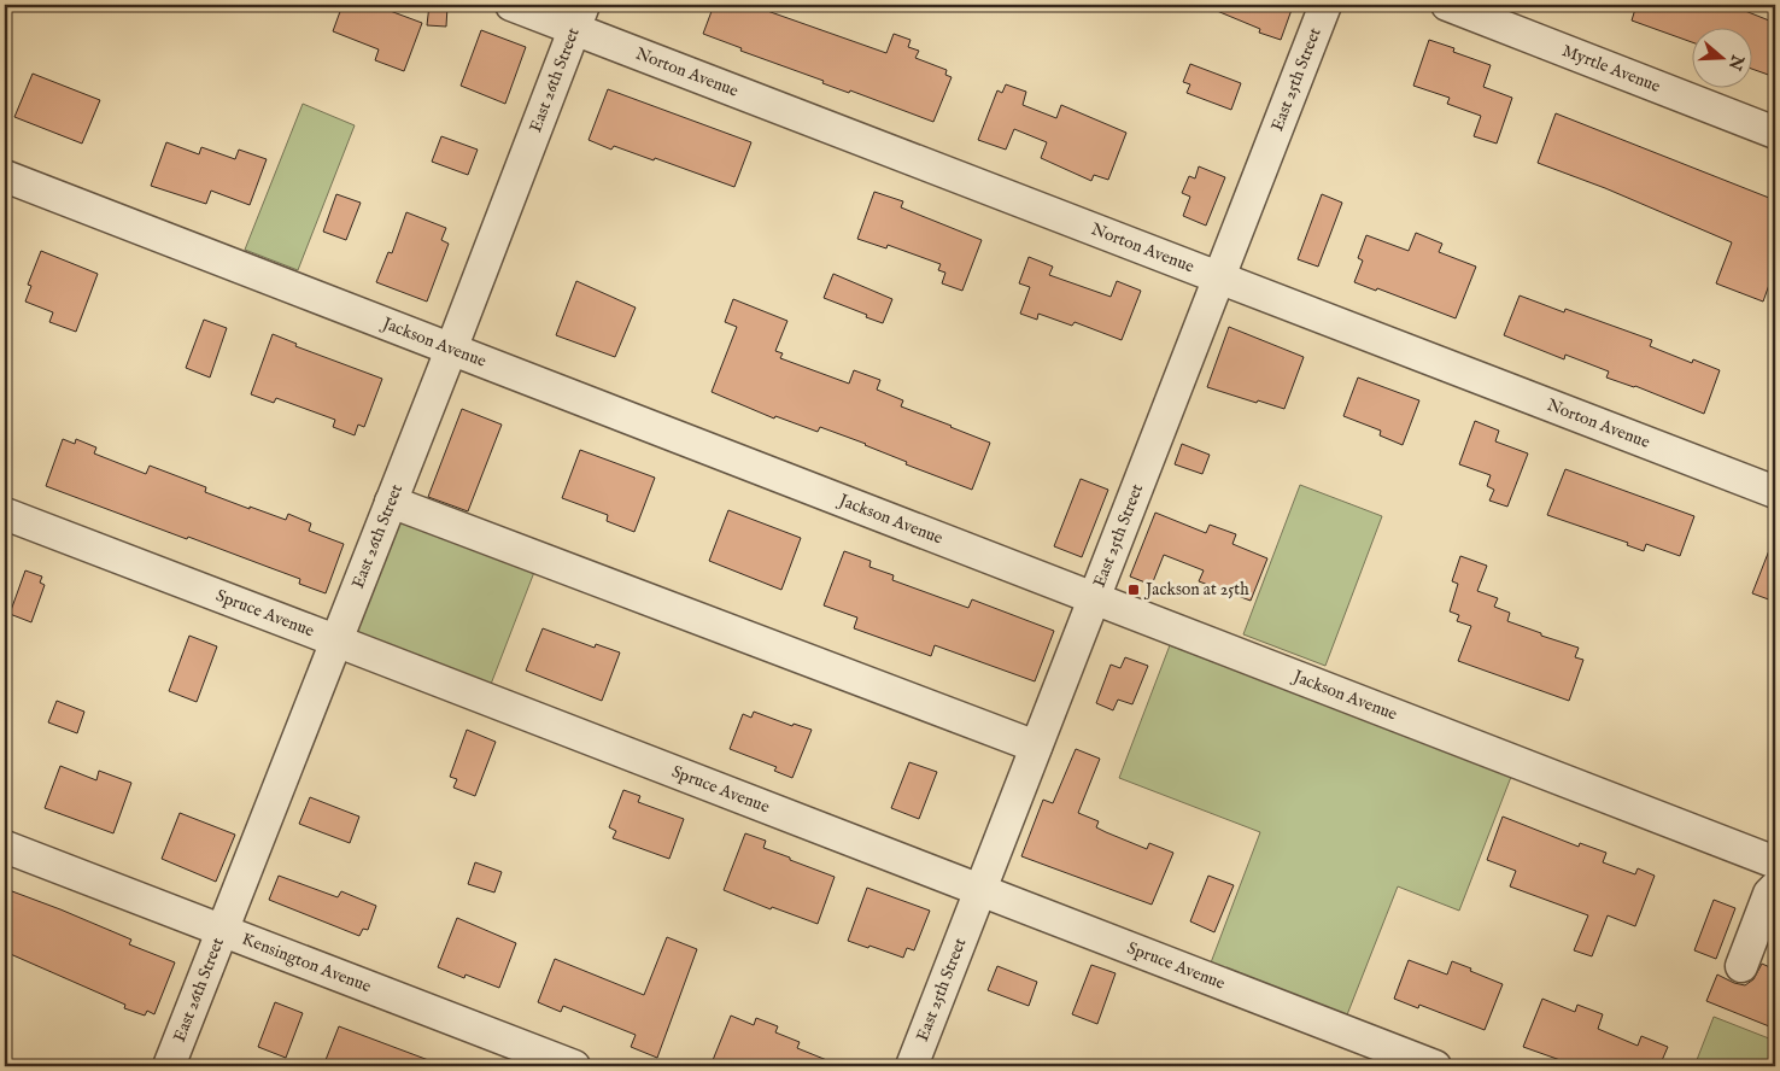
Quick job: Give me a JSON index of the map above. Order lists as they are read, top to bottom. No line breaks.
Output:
{"streets":{"street":["Myrtle Avenue","Norton Avenue","East 26th Street","East 25th Street","Jackson Avenue","Spruce Avenue","Kensington Avenue"]},"crossings":[["Norton Avenue","East 26th Street"],["Norton Avenue","East 25th Street"],["East 26th Street","Jackson Avenue"],["East 26th Street","Spruce Avenue"],["East 26th Street","Kensington Avenue"],["East 25th Street","Jackson Avenue"],["East 25th Street","Spruce Avenue"]],"places":{"transit":["Jackson at 25th"]},"north":"right"}
